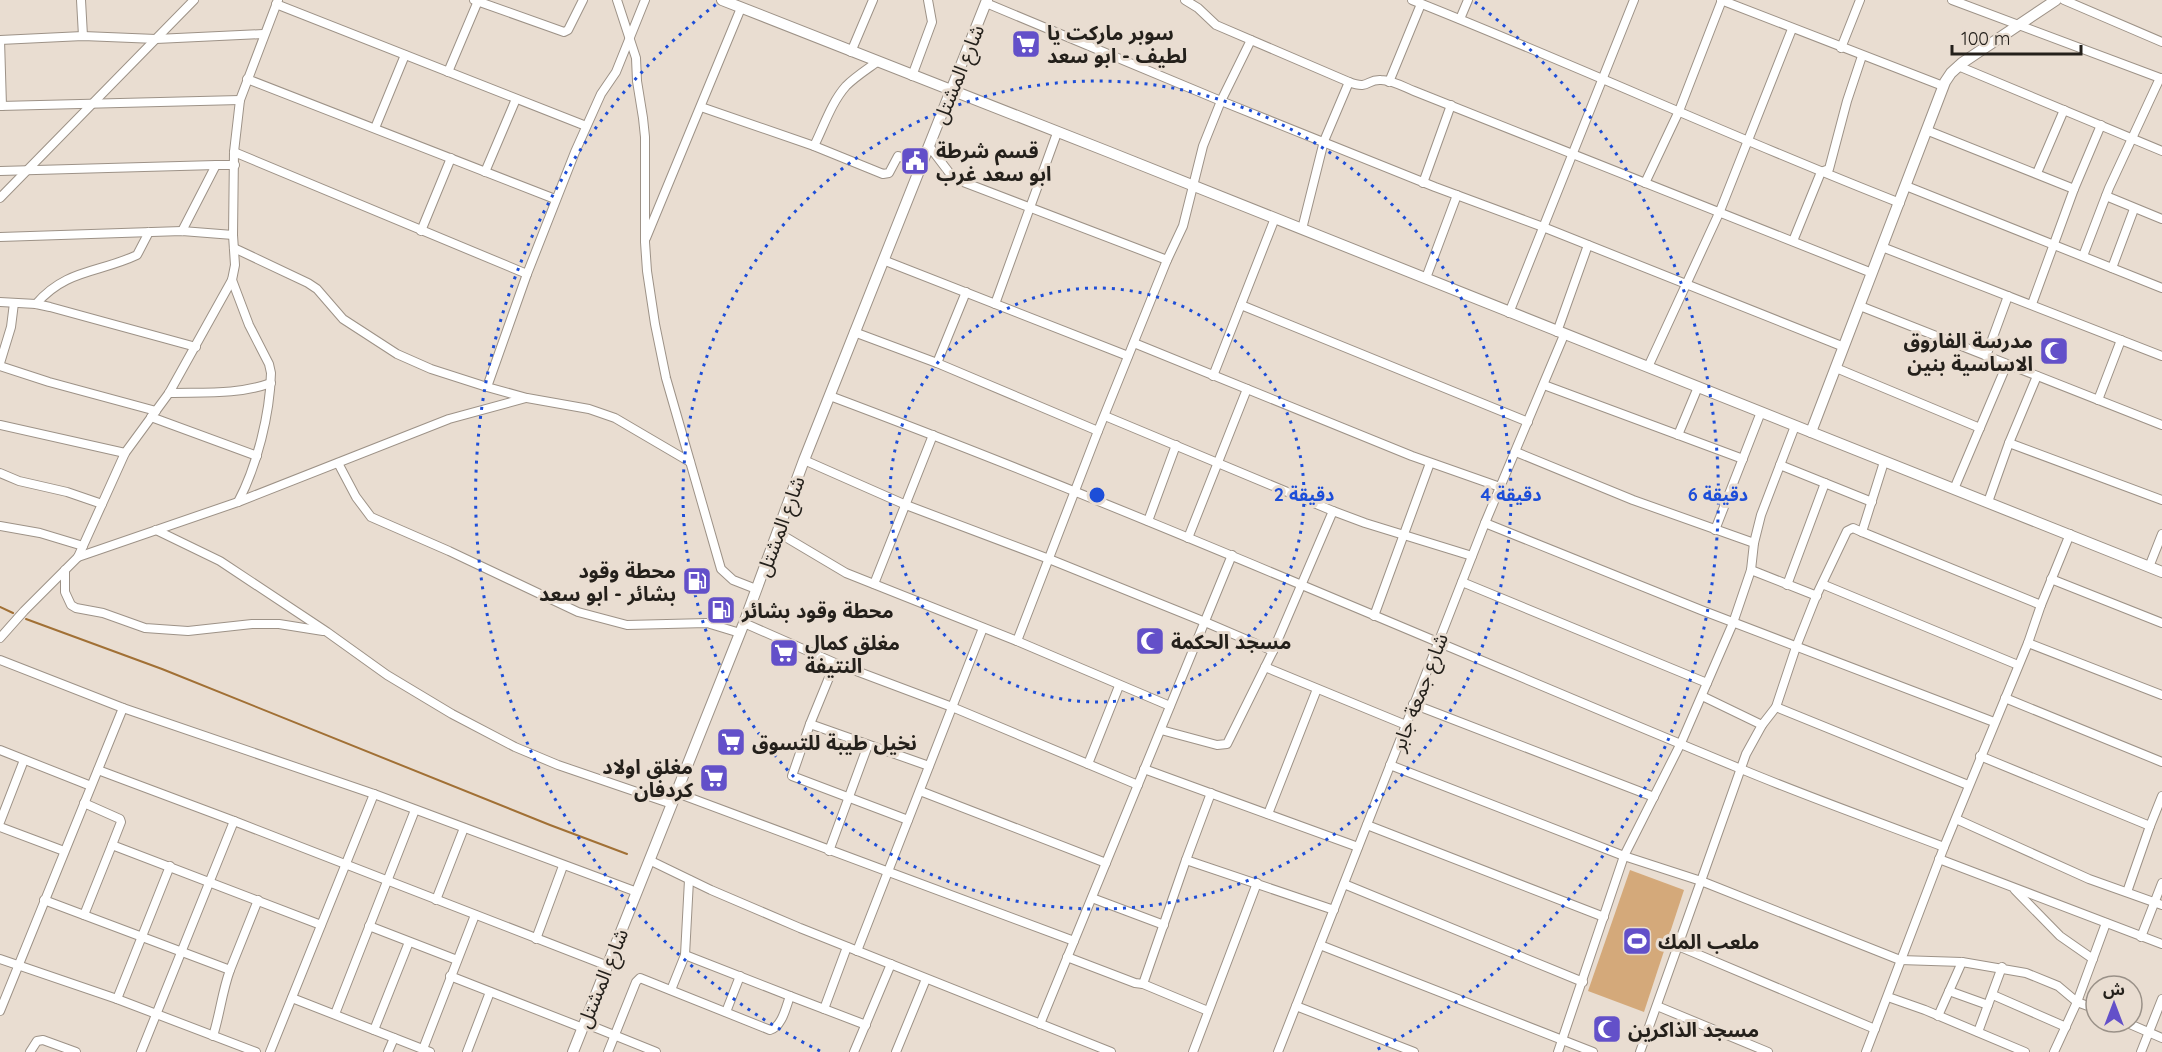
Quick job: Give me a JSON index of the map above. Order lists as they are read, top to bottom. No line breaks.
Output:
{"streets":{"street":["شارع المشتل","شارع جمعة جابر"]},"places":{"supermarket":["سوبر ماركت يا لطيف - ابو سعد","مغلق كمال النتيفة","نخيل طيبة للتسوق","مغلق اولاد كردفان"],"public building":["قسم شرطة ابو سعد غرب"],"mosque":["مدرسة الفاروق الاساسية بنين","مسجد الحكمة","مسجد الذاكرين"],"fuel station":["محطة وقود بشائر - ابو سعد","محطة وقود بشائر"],"sports":["ملعب المك"]},"scale_bar":"100 m","north":"top","rings":["2 دقيقة","4 دقيقة","6 دقيقة"]}
